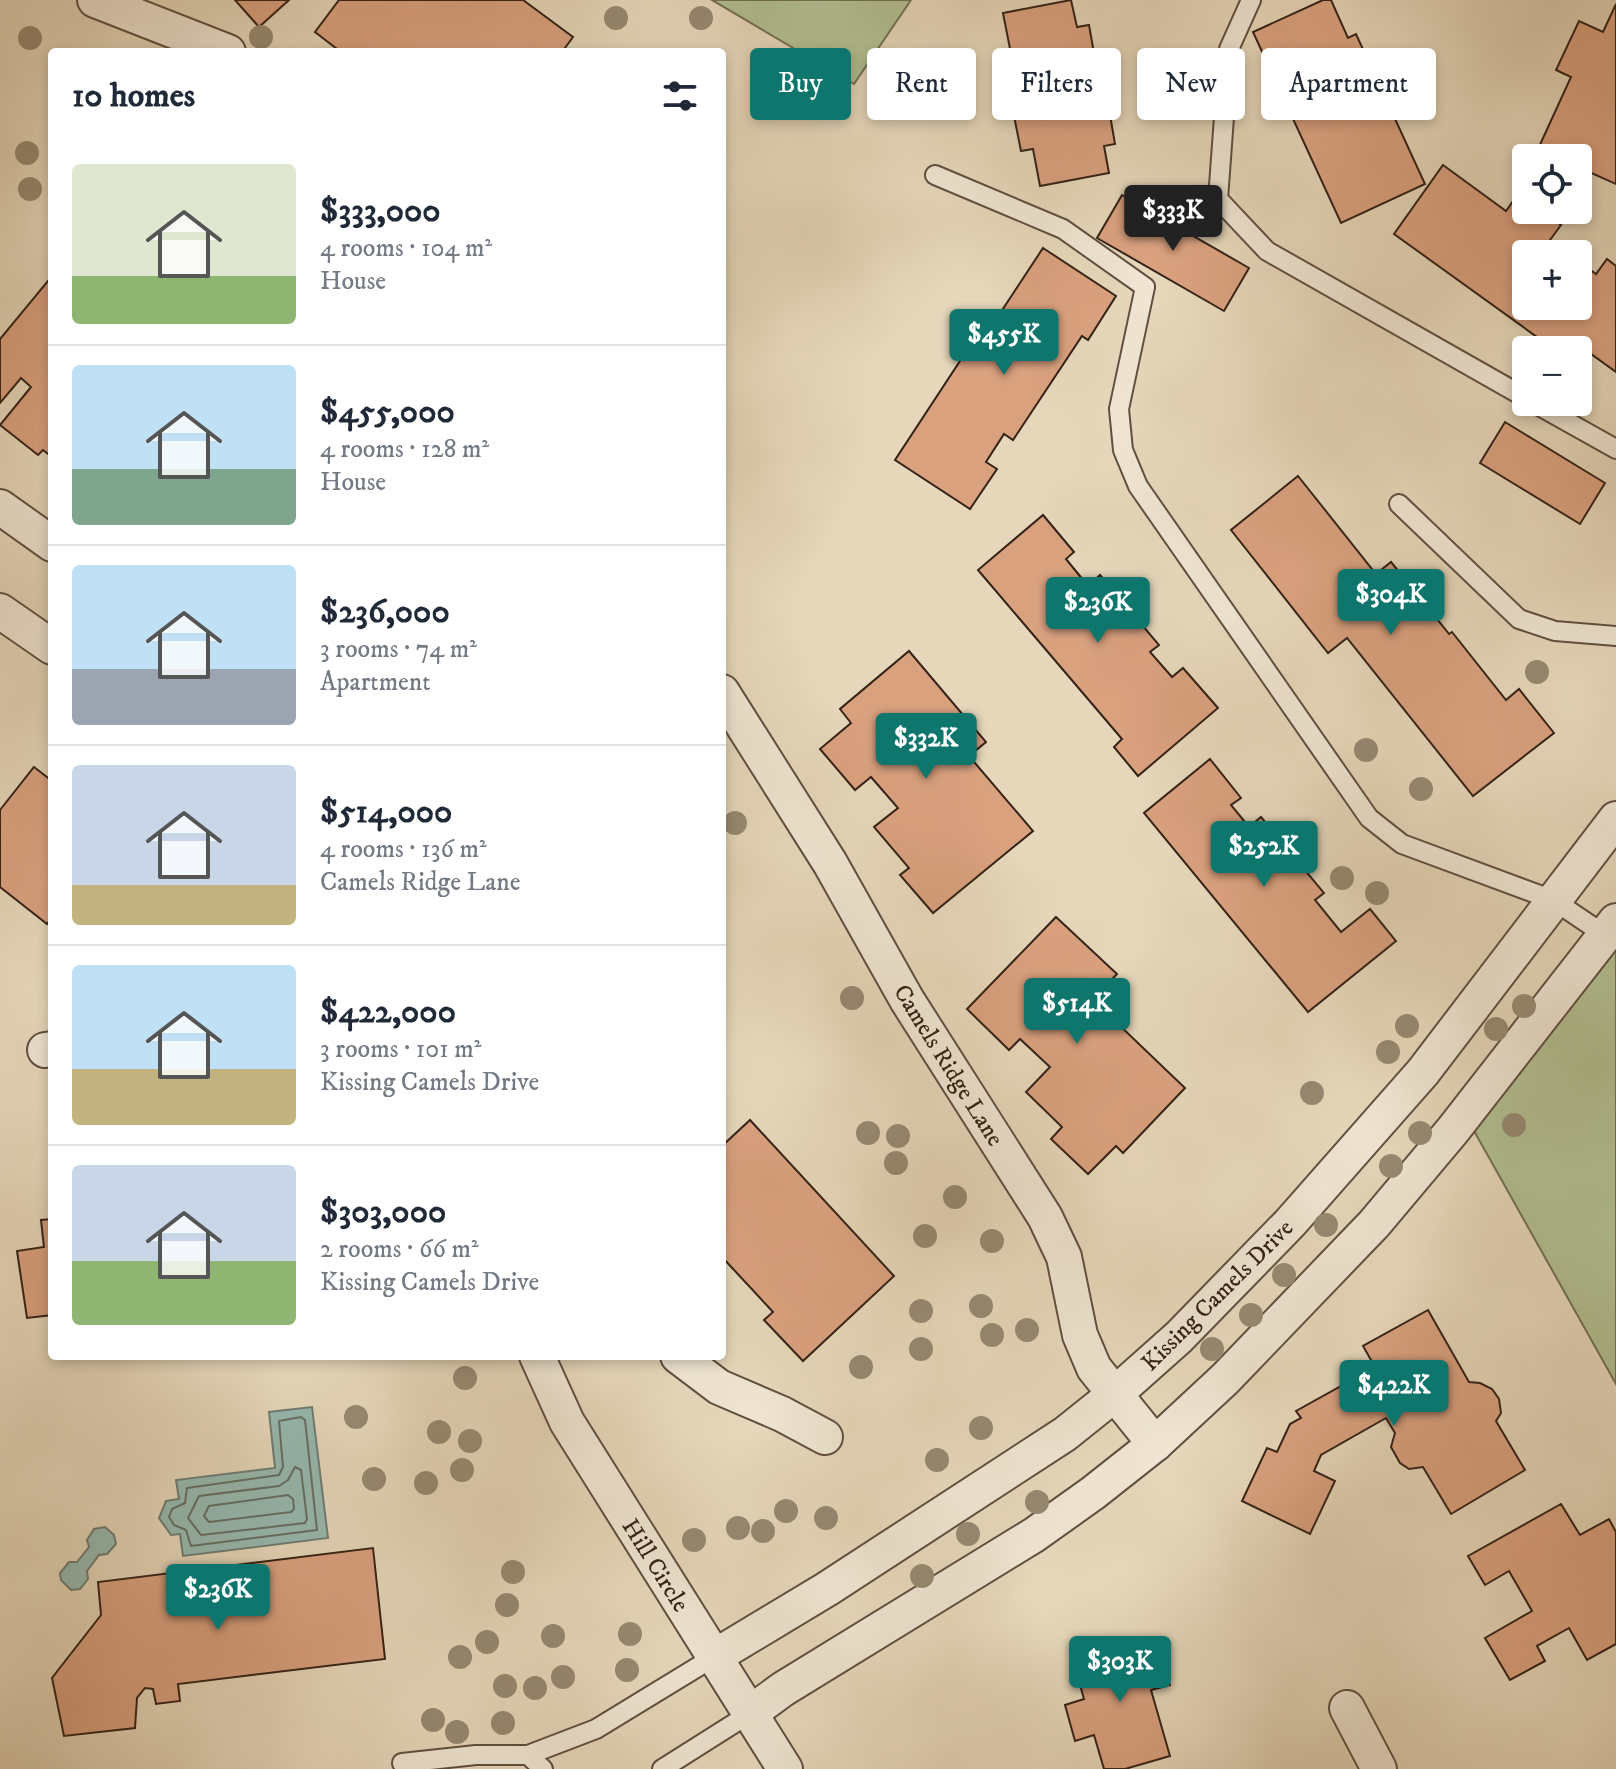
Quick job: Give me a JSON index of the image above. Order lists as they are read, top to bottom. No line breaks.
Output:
{"streets":{"street":["Camels Ridge Lane","Kissing Camels Drive","Hill Circle"]},"crossings":[["Camels Ridge Lane","Kissing Camels Drive"],["Kissing Camels Drive","Hill Circle"]],"page":{"chip":["Buy","Rent","Filters","New","Apartment"],"heading":"10 homes","map_buttons":["+","−"],"list":[{"name":"$333,000","note":"4 rooms · 104 m² · House"},{"name":"$455,000","note":"4 rooms · 128 m² · House"},{"name":"$236,000","note":"3 rooms · 74 m² · Apartment"},{"name":"$514,000","note":"4 rooms · 136 m² · Camels Ridge Lane"},{"name":"$422,000","note":"3 rooms · 101 m² · Kissing Camels Drive"},{"name":"$303,000","note":"2 rooms · 66 m² · Kissing Camels Drive"}],"price":["$333K","$455K","$304K","$236K","$332K","$252K","$514K","$422K","$236K","$303K"]}}
